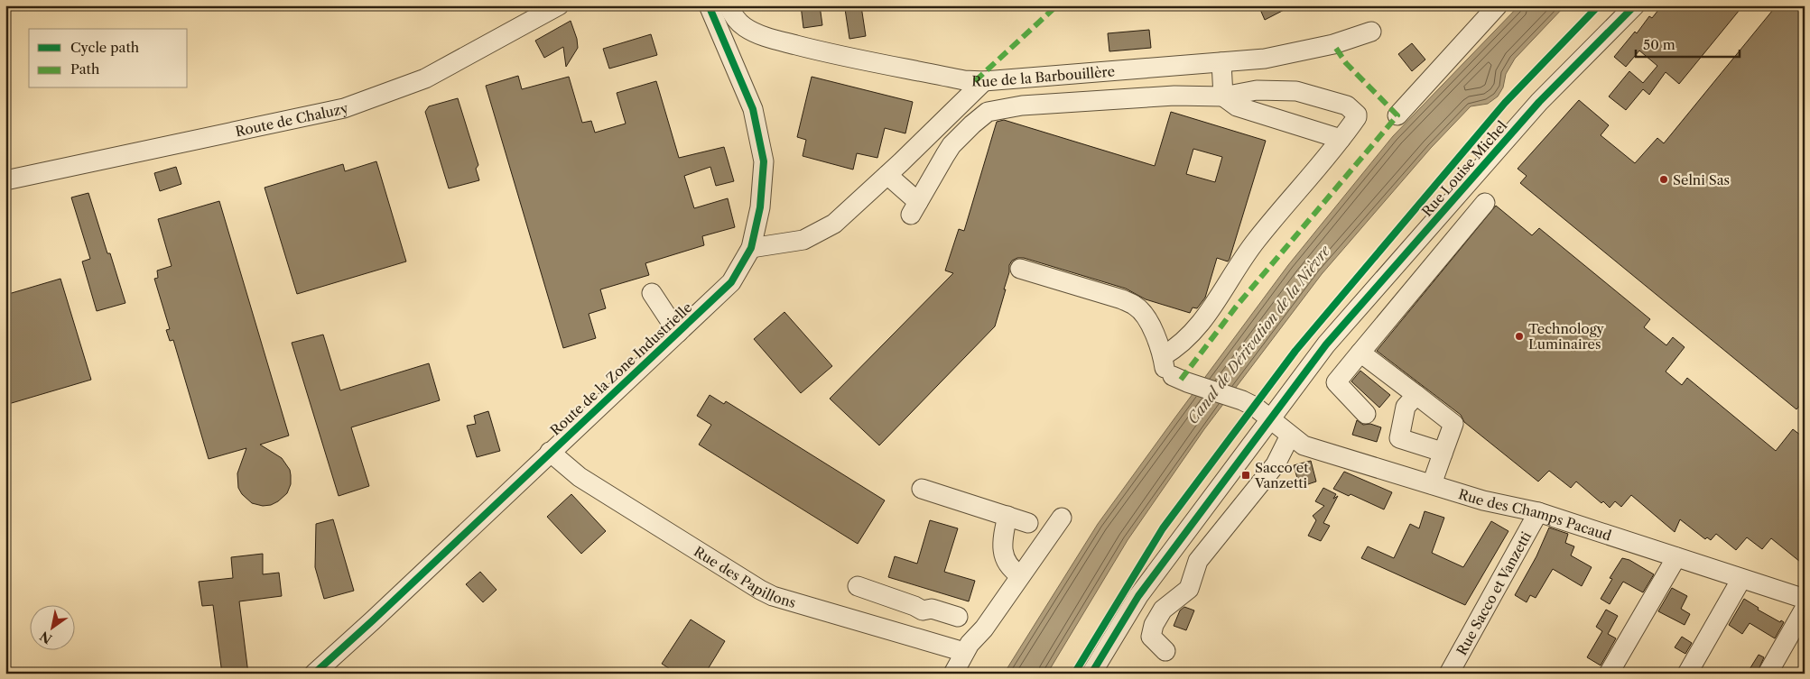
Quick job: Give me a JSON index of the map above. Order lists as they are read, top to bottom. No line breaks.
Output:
{"streets":{"street":["Rue de la Barbouillère","Route de Chaluzy","Rue Louise Michel","Route de la Zone Industrielle","Rue des Champs Pacaud","Rue des Papillons","Rue Sacco et Vanzetti"]},"crossings":[["Rue Louise Michel","Rue des Champs Pacaud"],["Route de la Zone Industrielle","Rue des Papillons"],["Rue des Champs Pacaud","Rue Sacco et Vanzetti"]],"water":["Canal de Dérivation de la Nièvre"],"places":{"other":["Selni Sas","Technology Luminaires"],"transit":["Sacco et Vanzetti"]},"legend":["Cycle path","Path"],"scale_bar":"50 m","north":"bottom left"}
